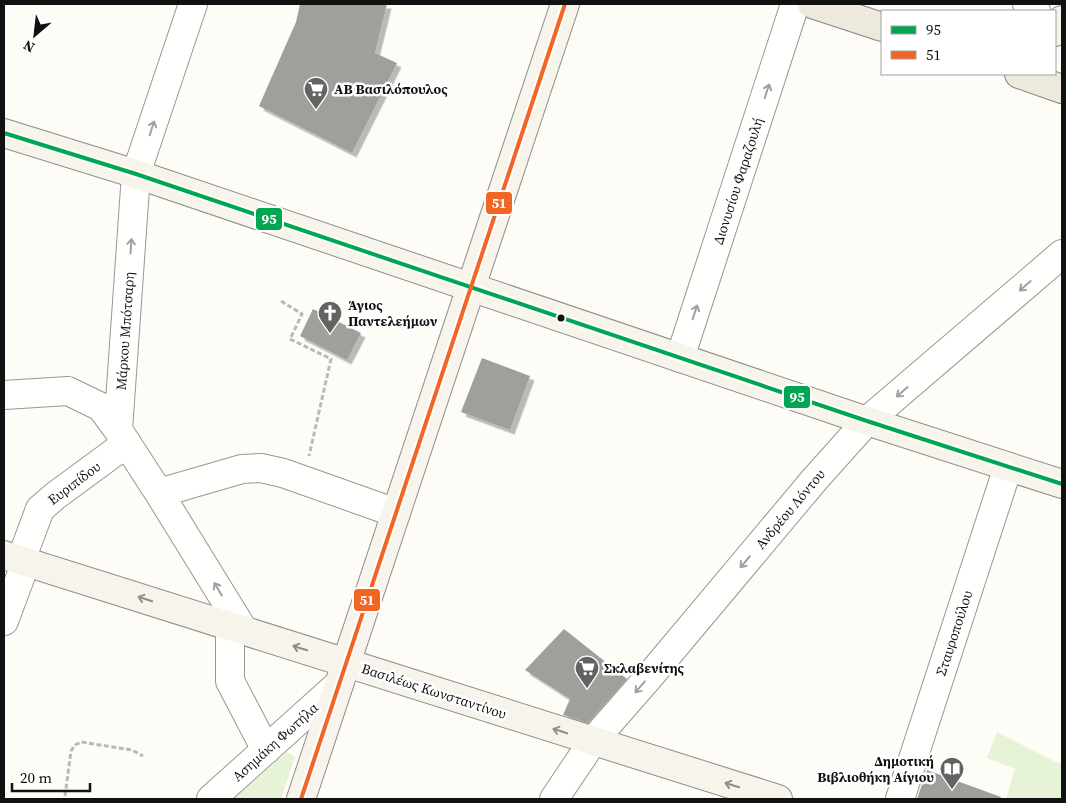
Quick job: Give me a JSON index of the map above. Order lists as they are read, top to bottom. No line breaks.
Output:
{"streets":{"street":["Διονυσίου Φαραζουλή","Μάρκου Μπότσαρη","Ευριπίδου","Ανδρέου Λόντου","Σταυροπούλου","Βασιλέως Κωνσταντίνου","Ασημάκη Φωτήλα"]},"crossings":[["Μάρκου Μπότσαρη","Ευριπίδου"],["Ευριπίδου","Βασιλέως Κωνσταντίνου"],["Ανδρέου Λόντου","Βασιλέως Κωνσταντίνου"],["Βασιλέως Κωνσταντίνου","Ασημάκη Φωτήλα"]],"one_way":["Μάρκου Μπότσαρη","Ανδρέου Λόντου","Βασιλέως Κωνσταντίνου"],"places":{"supermarket":["ΑΒ Βασιλόπουλος","Σκλαβενίτης"],"church":["Άγιος Παντελεήμων"],"library":["Δημοτική Βιβλιοθήκη Αίγιου"]},"lines":["transit line 51","transit line 95"],"legend":["95","51"],"scale_bar":"20 m","north":"bottom left"}
